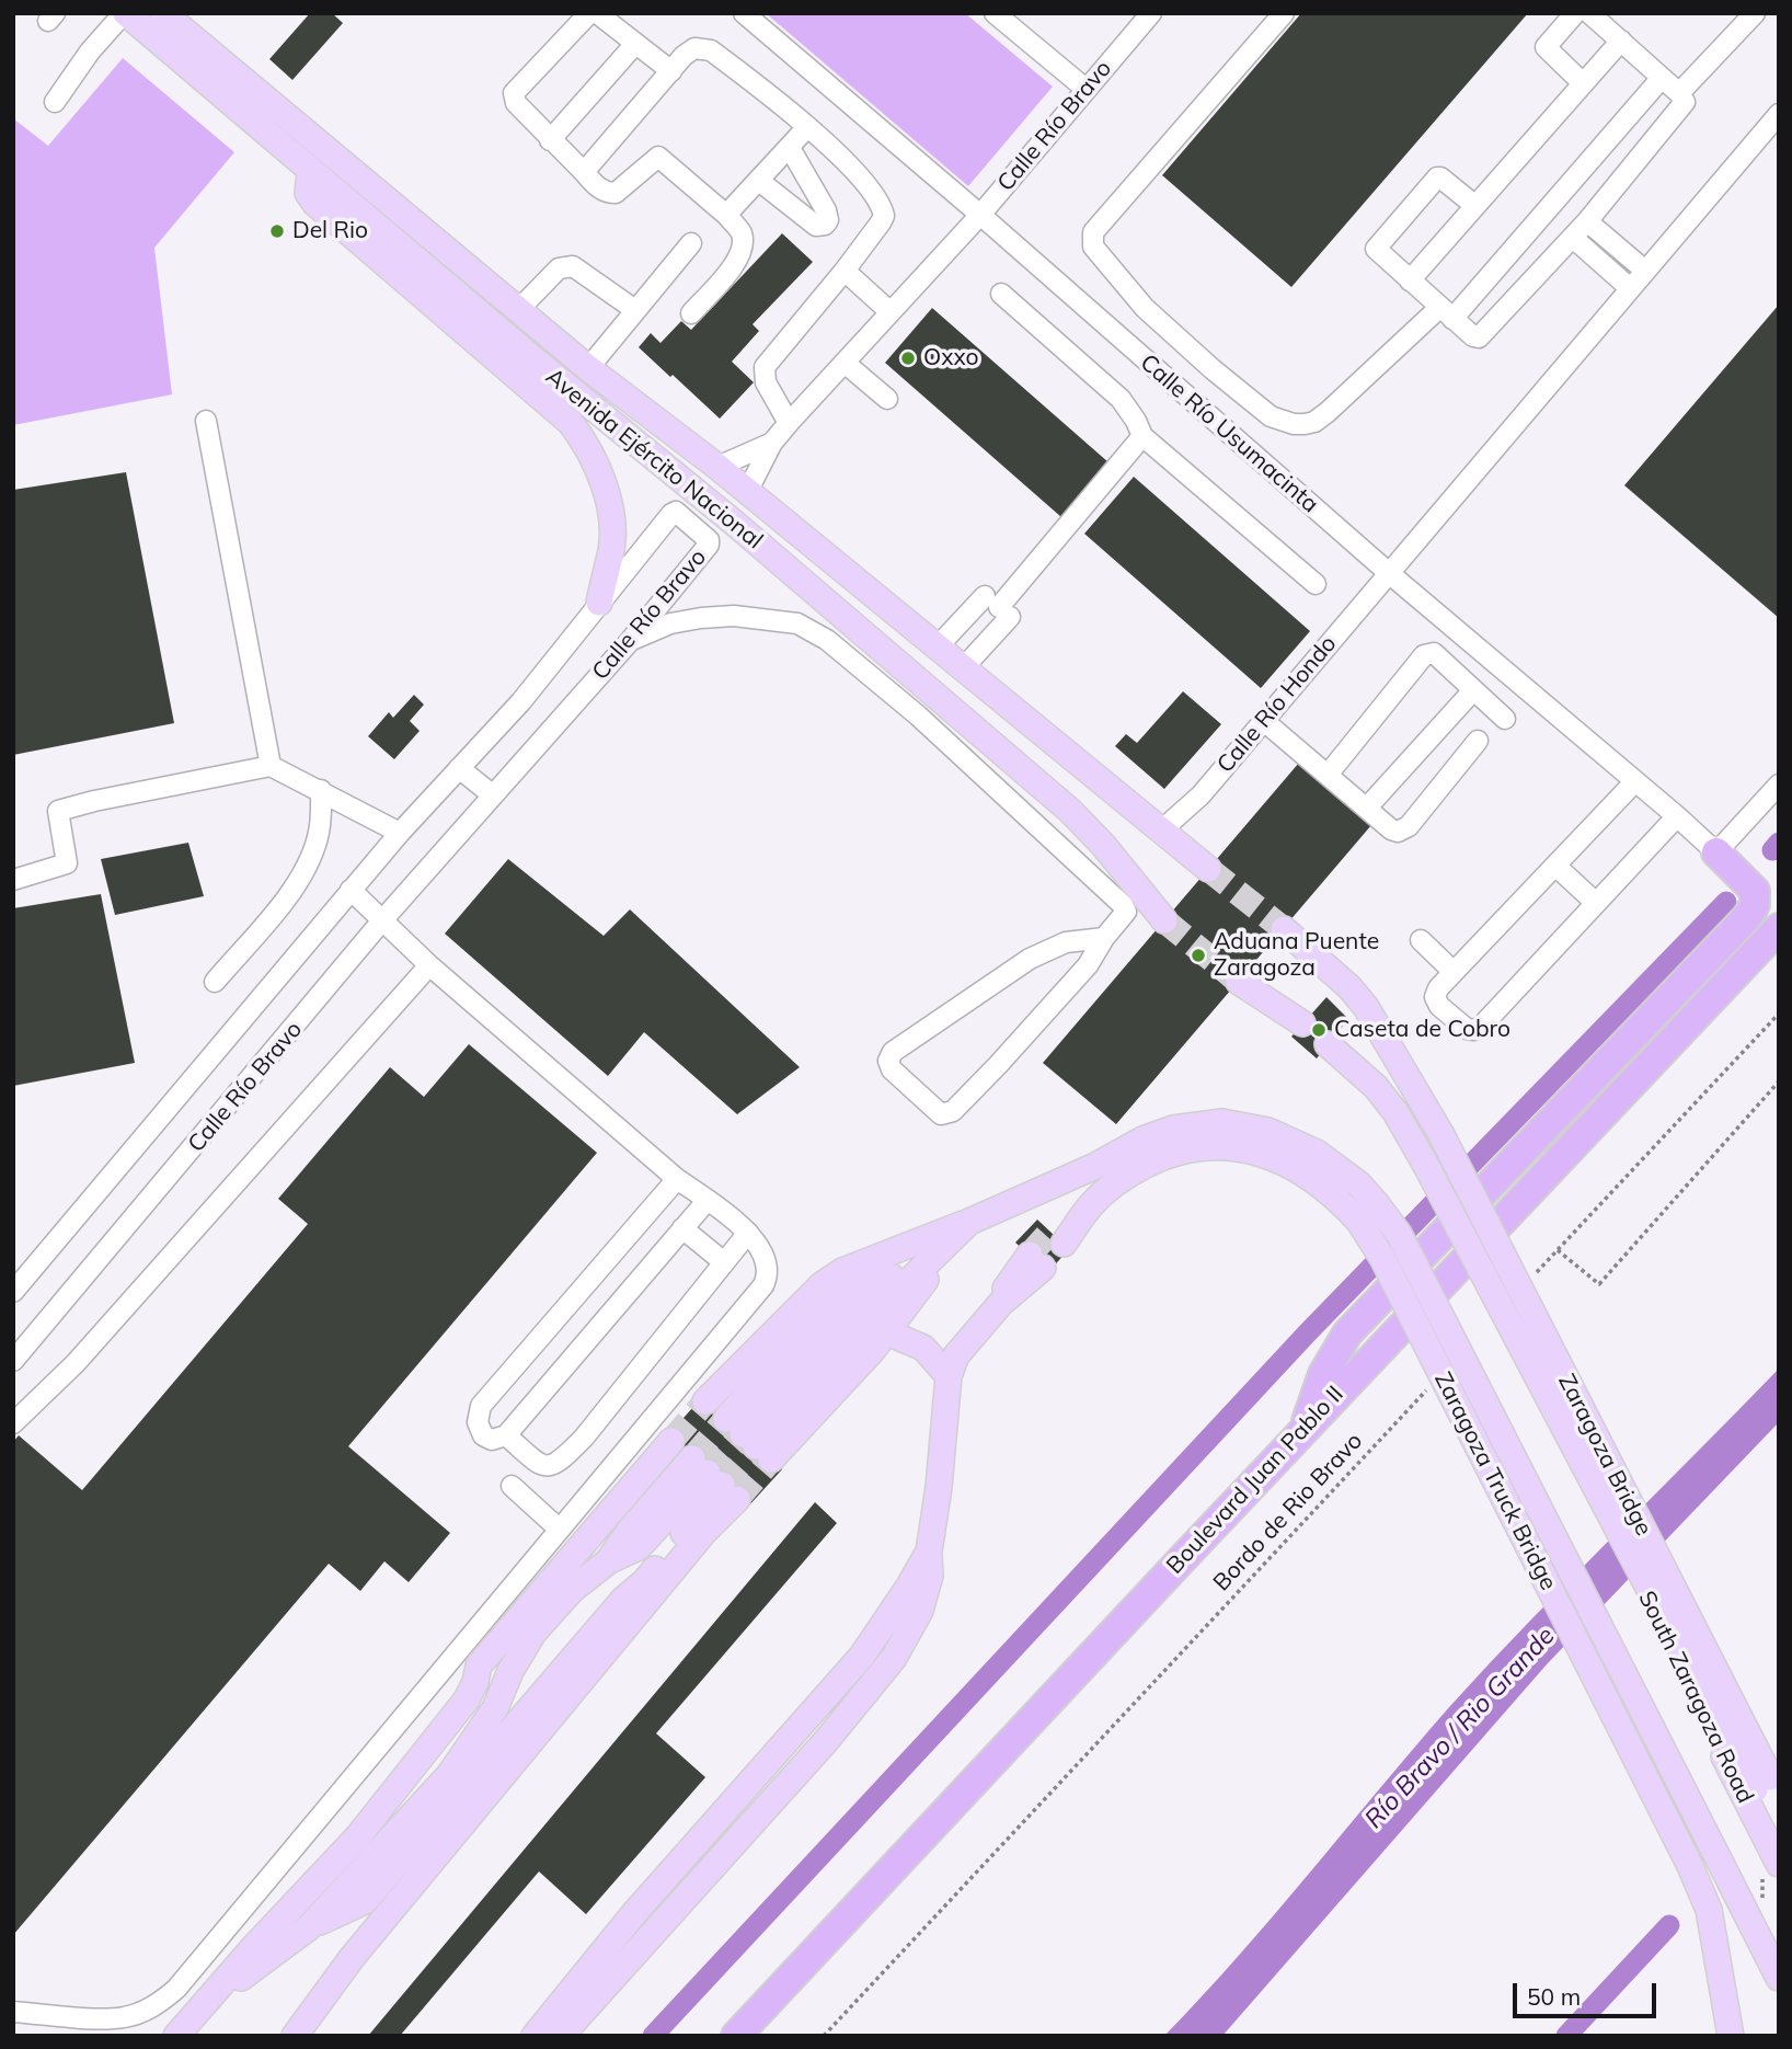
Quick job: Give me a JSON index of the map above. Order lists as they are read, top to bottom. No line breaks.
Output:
{"streets":{"highway":["Boulevard Juan Pablo II"],"main road":["Avenida Ejército Nacional","Zaragoza Bridge","Zaragoza Truck Bridge","South Zaragoza Road"],"street":["Calle Río Bravo","Calle Río Usumacinta","Calle Río Hondo"],"path":["Bordo de Rio Bravo"]},"crossings":[["Calle Río Bravo","Calle Río Usumacinta"],["Calle Río Bravo","Avenida Ejército Nacional"],["Calle Río Usumacinta","Calle Río Hondo"],["Avenida Ejército Nacional","Calle Río Hondo"],["Zaragoza Bridge","South Zaragoza Road"]],"water":["Río Bravo / Rio Grande"],"places":["Del Rio","Oxxo","Aduana Puente Zaragoza","Caseta de Cobro"],"scale_bar":"50 m"}
